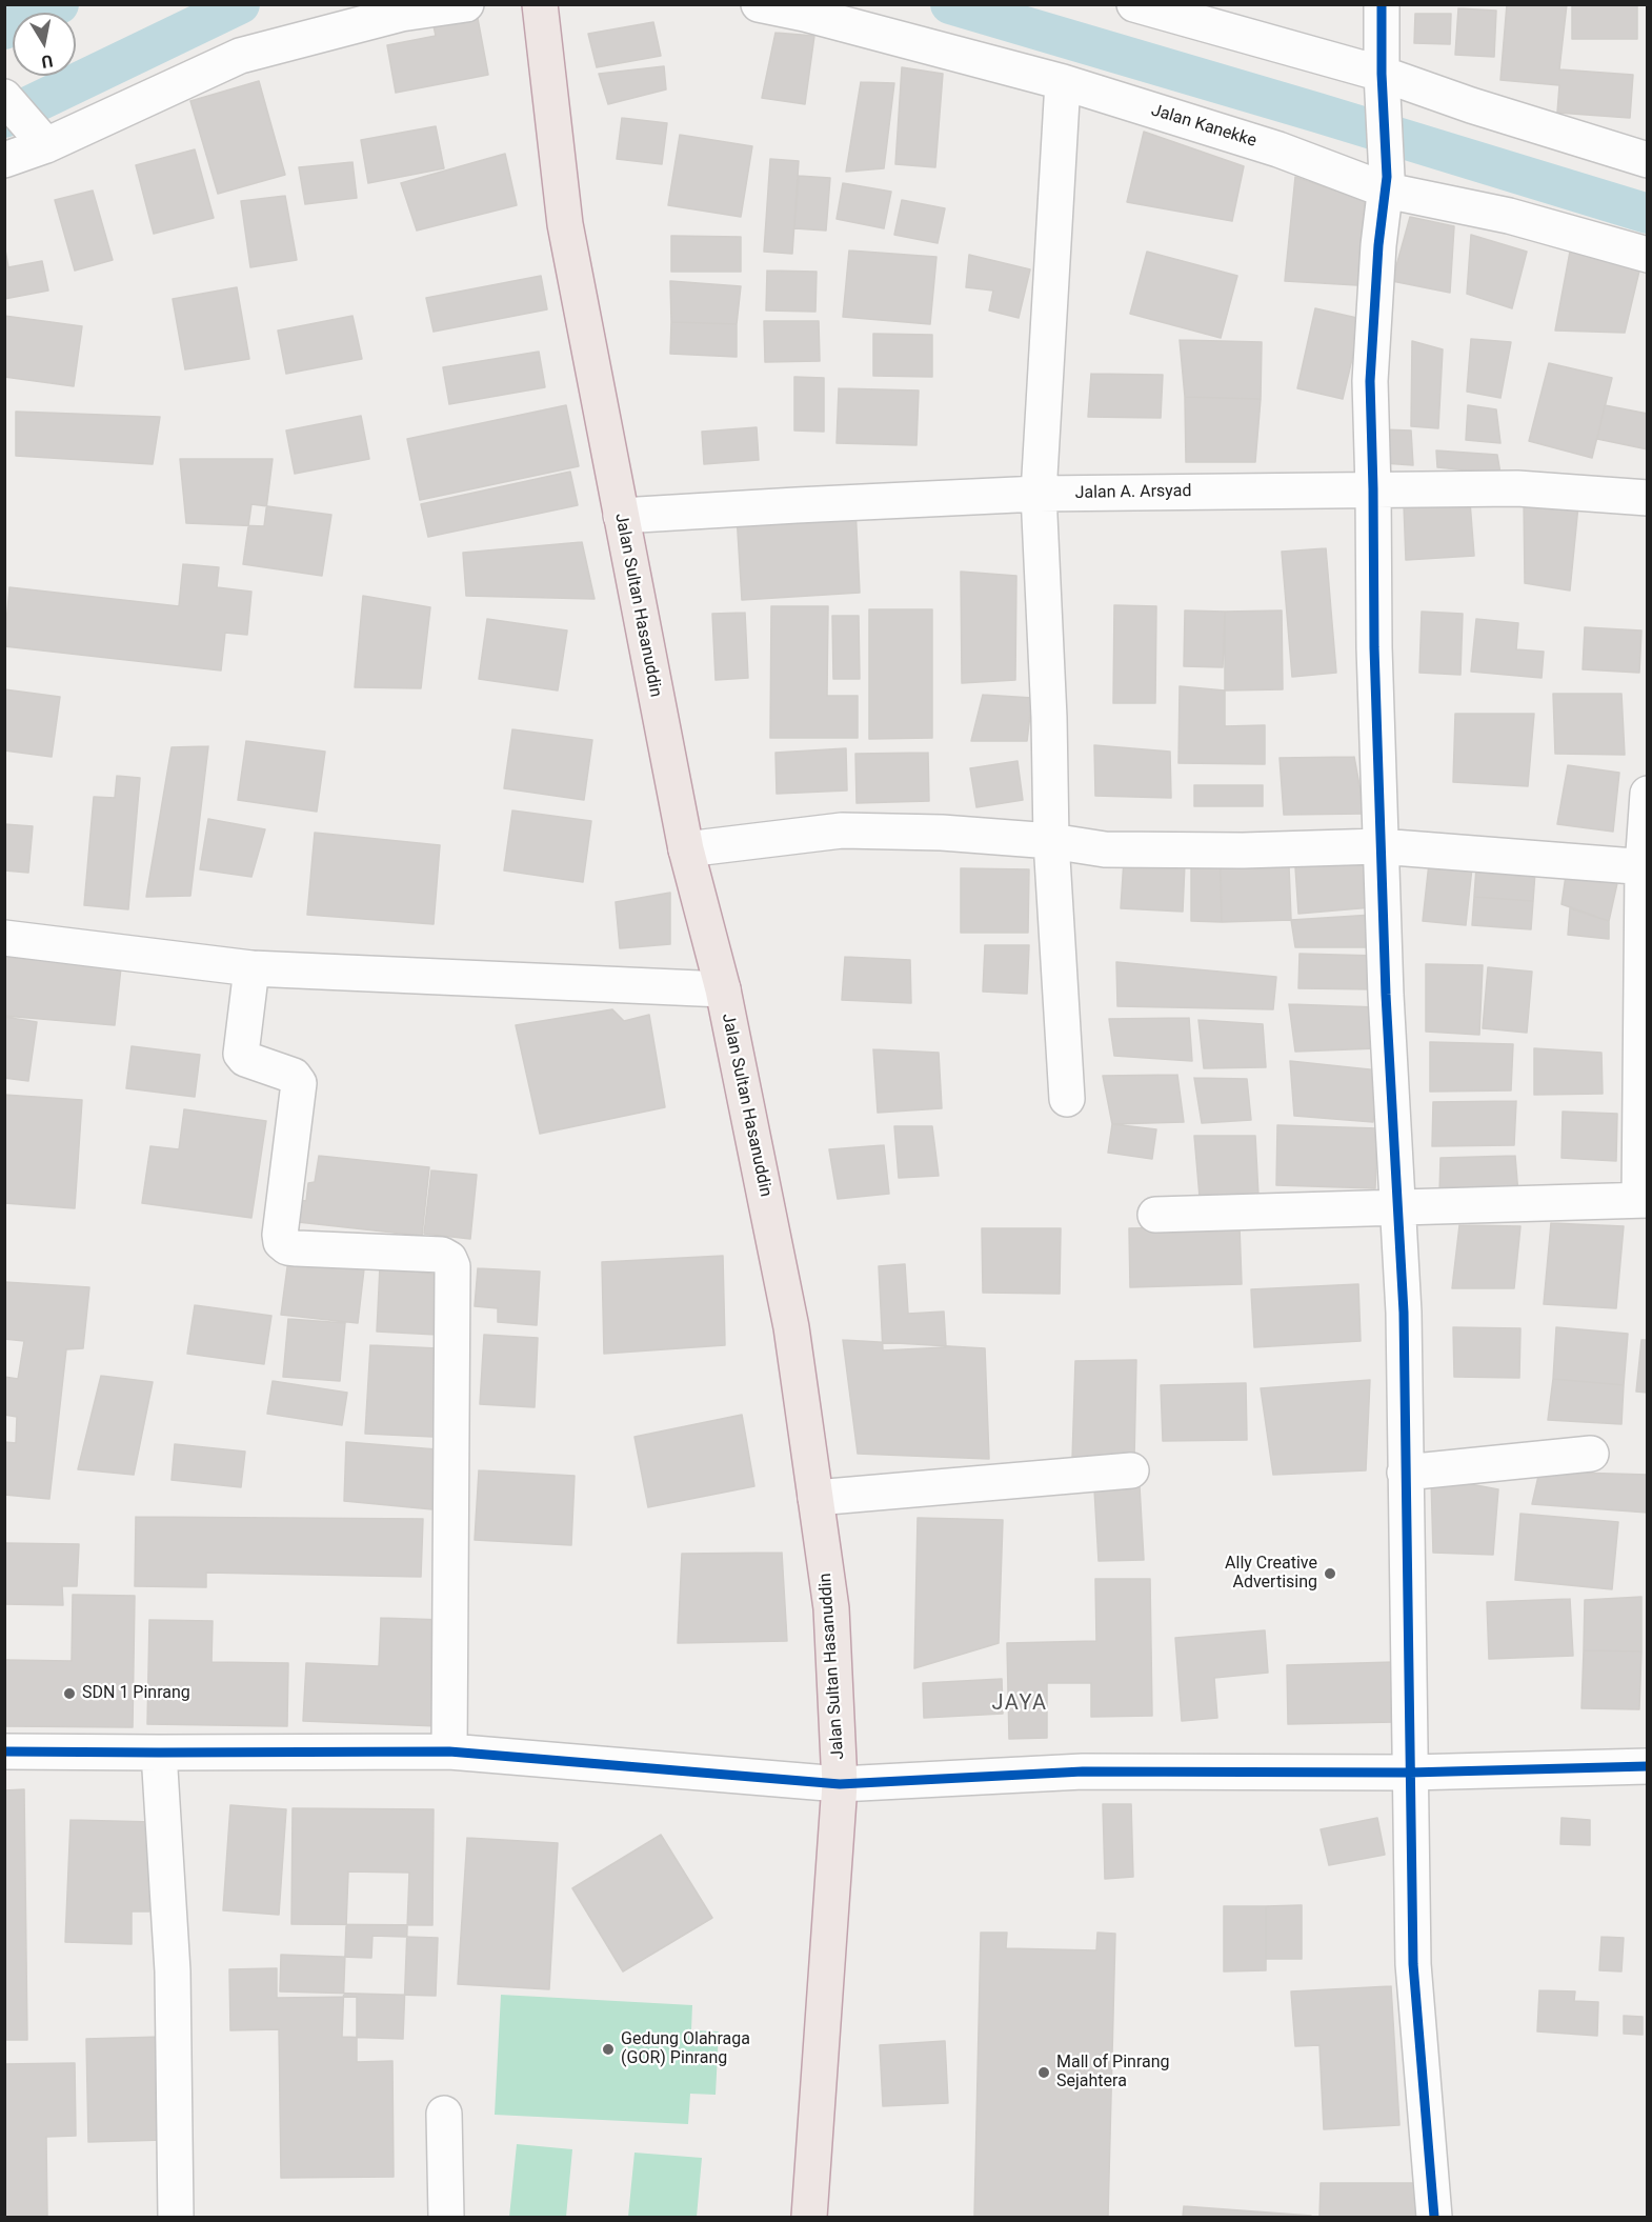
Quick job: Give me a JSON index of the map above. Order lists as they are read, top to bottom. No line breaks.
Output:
{"streets":{"highway":["Jalan Sultan Hasanuddin"],"street":["Jalan Kanekke","Jalan A. Arsyad"]},"crossings":[["Jalan A. Arsyad","Jalan Sultan Hasanuddin"]],"districts":["JAYA"],"places":["Ally Creative Advertising","SDN 1 Pinrang","Gedung Olahraga (GOR) Pinrang","Mall of Pinrang Sejahtera"],"north":"bottom"}
